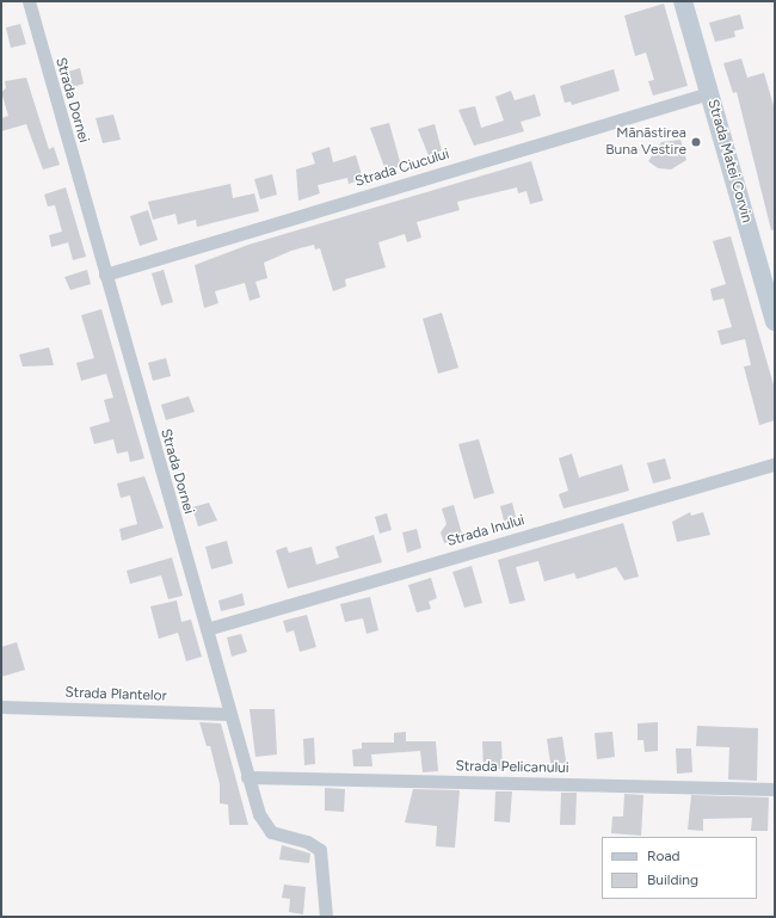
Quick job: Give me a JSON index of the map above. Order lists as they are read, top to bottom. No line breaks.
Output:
{"streets":{"main road":["Strada Matei Corvin"],"street":["Strada Dornei","Strada Ciucului","Strada Inului","Strada Plantelor","Strada Pelicanului"]},"crossings":[["Strada Dornei","Strada Ciucului"],["Strada Dornei","Strada Inului"],["Strada Dornei","Strada Plantelor"],["Strada Dornei","Strada Pelicanului"],["Strada Matei Corvin","Strada Ciucului"]],"places":["Mănăstirea Buna Vestire"],"legend":["Road","Building"]}
